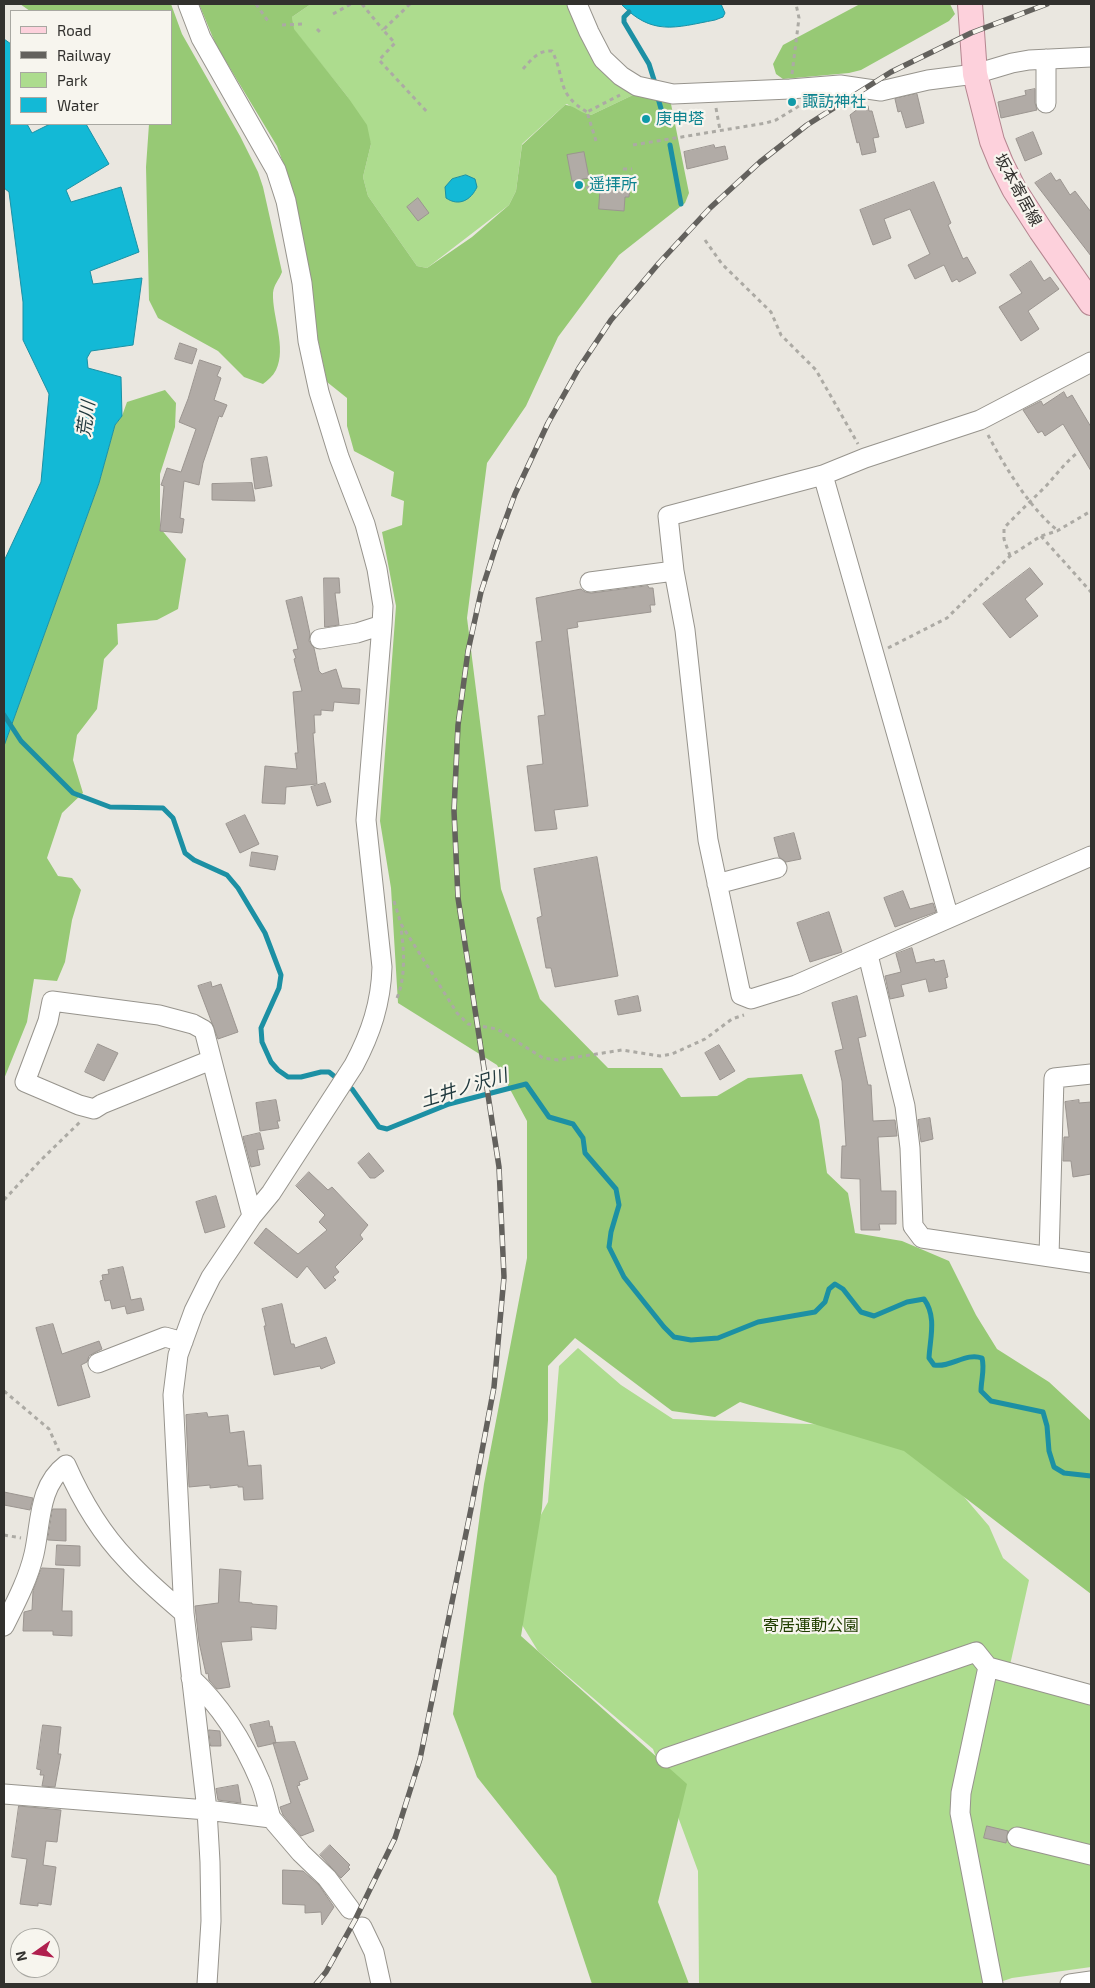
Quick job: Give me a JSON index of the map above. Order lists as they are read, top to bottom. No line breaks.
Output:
{"streets":{"main road":["坂本寄居線"]},"water":["荒川","土井ノ沢川"],"parks":["寄居運動公園"],"places":["諏訪神社","庚申塔","遥拝所"],"legend":["Road","Railway","Park","Water"],"north":"left"}
